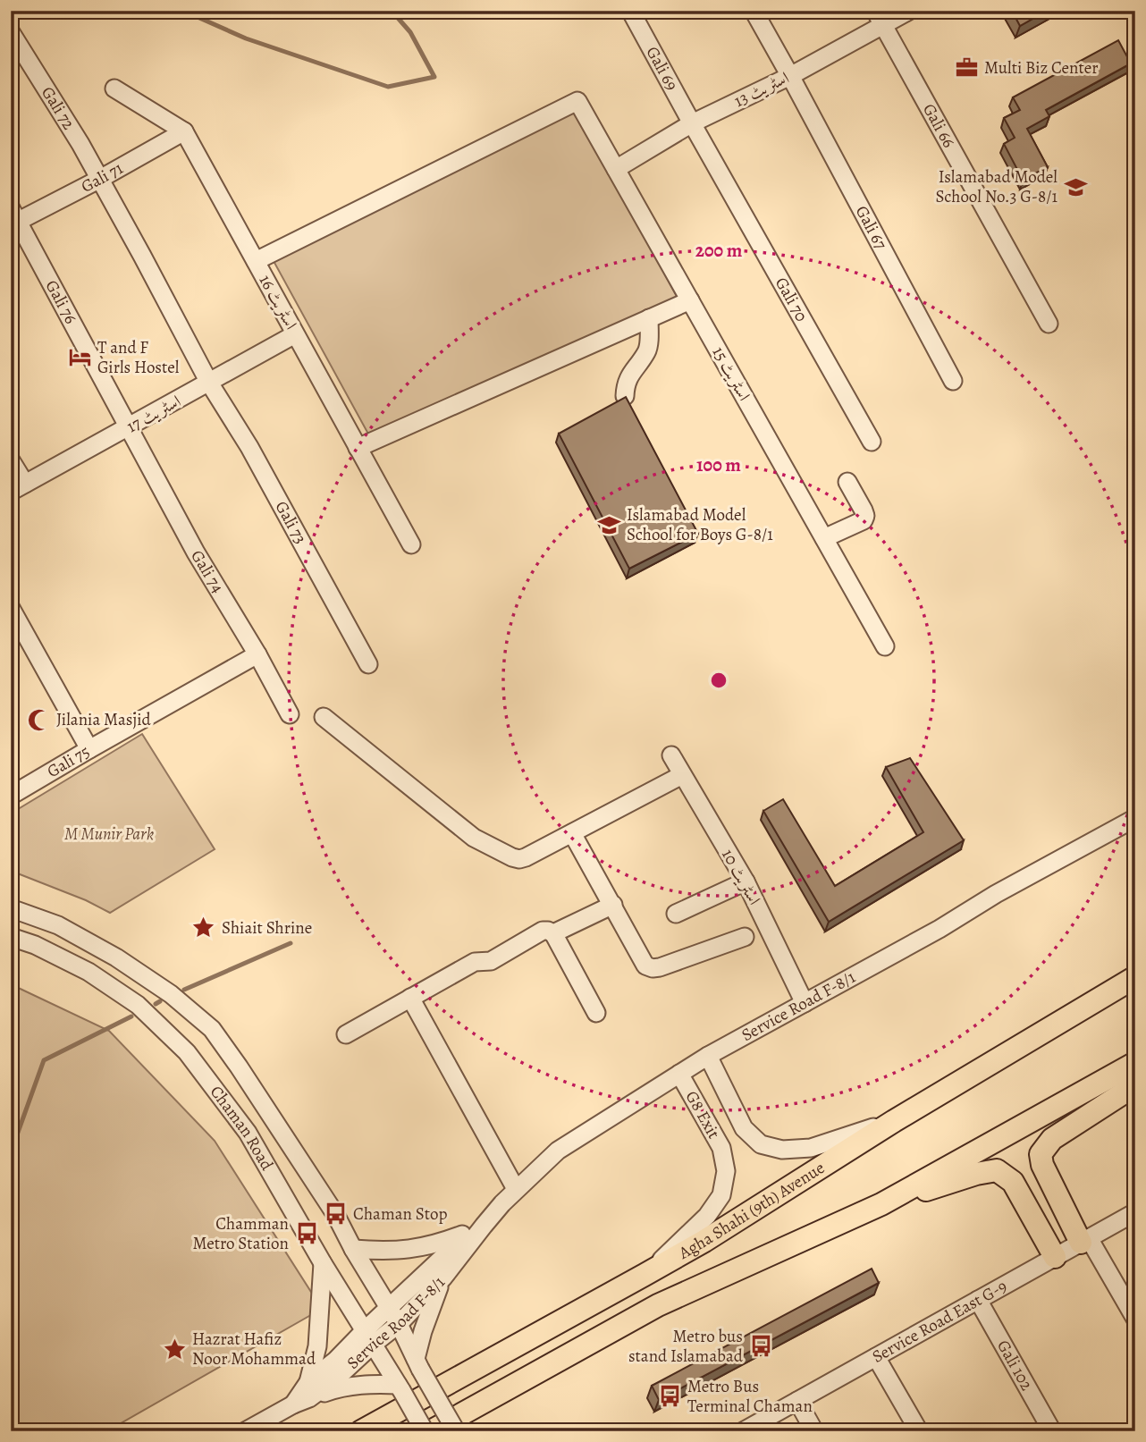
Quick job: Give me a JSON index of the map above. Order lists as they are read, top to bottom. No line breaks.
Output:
{"streets":{"main road":["Agha Shahi (9th) Avenue"],"street":["Gali 69","اسٹریٹ 13","Gali 72","Gali 66","Gali 71","Gali 67","Gali 70","Gali 76","اسٹریٹ 16","اسٹریٹ 15","اسٹریٹ 17","Gali 73","Gali 74","Gali 75","اسٹریٹ 10","Service Road F-8/1","G8 Exit","Chaman Road","Service Road East G-9","Gali 102"]},"crossings":[["Gali 69","اسٹریٹ 13"],["Gali 69","Gali 70"],["اسٹریٹ 13","Gali 66"],["اسٹریٹ 13","Gali 67"],["اسٹریٹ 13","Gali 70"],["اسٹریٹ 13","اسٹریٹ 15"],["Gali 72","Gali 71"],["Gali 72","اسٹریٹ 17"],["Gali 72","Gali 73"],["Gali 71","Gali 76"],["Gali 71","اسٹریٹ 16"],["Gali 76","اسٹریٹ 17"],["Gali 76","Gali 74"],["اسٹریٹ 16","اسٹریٹ 15"],["اسٹریٹ 16","اسٹریٹ 17"],["اسٹریٹ 17","Gali 73"],["اسٹریٹ 17","Gali 74"],["Gali 74","Gali 75"],["اسٹریٹ 10","Service Road F-8/1"],["Service Road F-8/1","G8 Exit"],["Service Road F-8/1","Chaman Road"],["G8 Exit","Agha Shahi (9th) Avenue"],["Service Road East G-9","Gali 102"]],"parks":["M Munir Park"],"places":{"office":["Multi Biz Center"],"school or university":["Islamabad Model School No.3 G-8/1","Islamabad Model School for Boys G-8/1"],"hotel":["T and F Girls Hostel"],"mosque":["Jilania Masjid"],"place":["Shiait Shrine","Hazrat Hafiz Noor Mohammad"],"bus stop":["Chaman Stop","Chamman Metro Station","Metro bus stand Islamabad","Metro Bus Terminal Chaman"]},"rings":["200 m","100 m"]}
